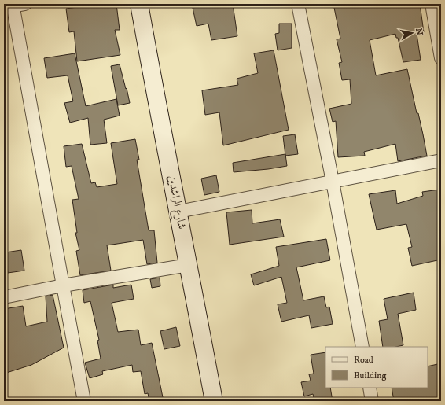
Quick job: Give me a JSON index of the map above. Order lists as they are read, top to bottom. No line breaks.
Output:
{"streets":{"street":["شارع الراشدين"]},"legend":["Road","Building"],"north":"right"}
